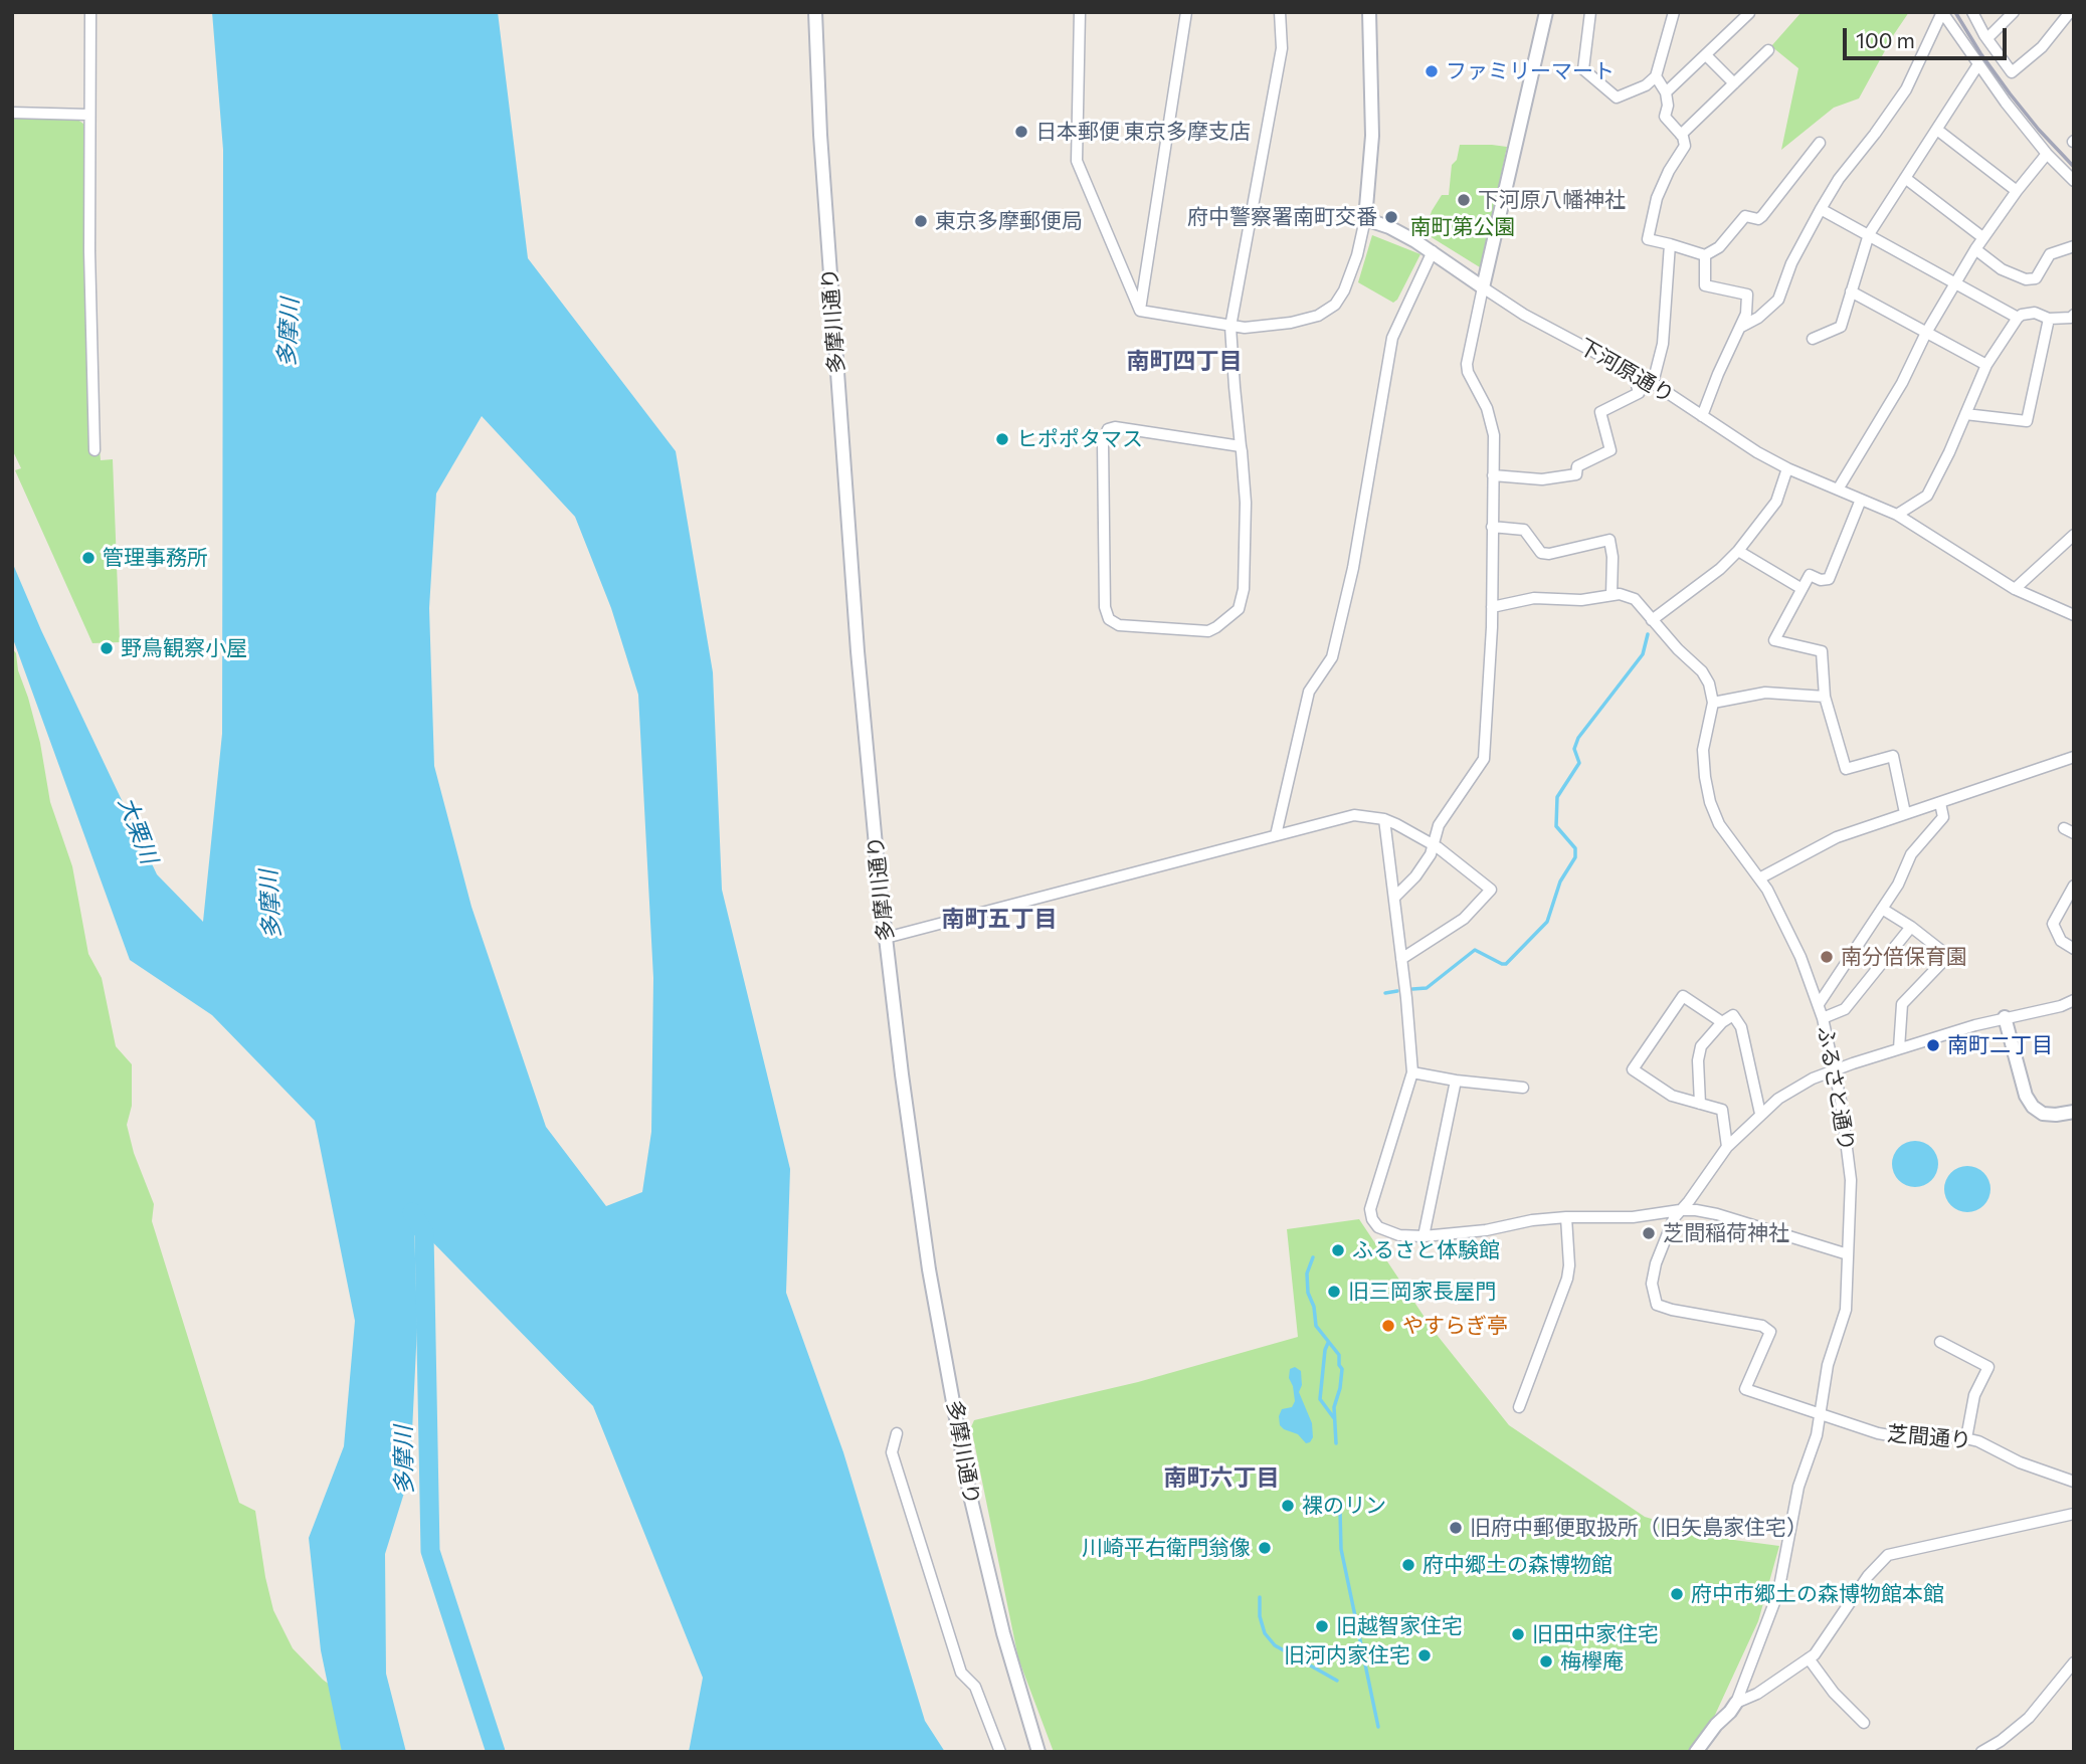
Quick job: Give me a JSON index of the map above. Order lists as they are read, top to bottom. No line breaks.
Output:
{"streets":{"street":["多摩川通り","下河原通り","ふるさと通り","芝間通り"]},"crossings":[["ふるさと通り","芝間通り"]],"districts":["南町四丁目","南町五丁目","南町六丁目"],"water":["多摩川","大栗川"],"parks":["南町第公園"],"places":["ファミリーマート","日本郵便 東京多摩支店","下河原八幡神社","府中警察署南町交番","東京多摩郵便局","ヒポポタマス","管理事務所","野鳥観察小屋","南分倍保育園","南町二丁目","芝間稲荷神社","ふるさと体験館","旧三岡家長屋門","やすらぎ亭","裸のリン","旧府中郵便取扱所（旧矢島家住宅）","川崎平右衛門翁像","府中郷土の森博物館","府中市郷土の森博物館本館","旧越智家住宅","旧田中家住宅","旧河内家住宅","梅欅庵"],"scale_bar":"100 m"}
